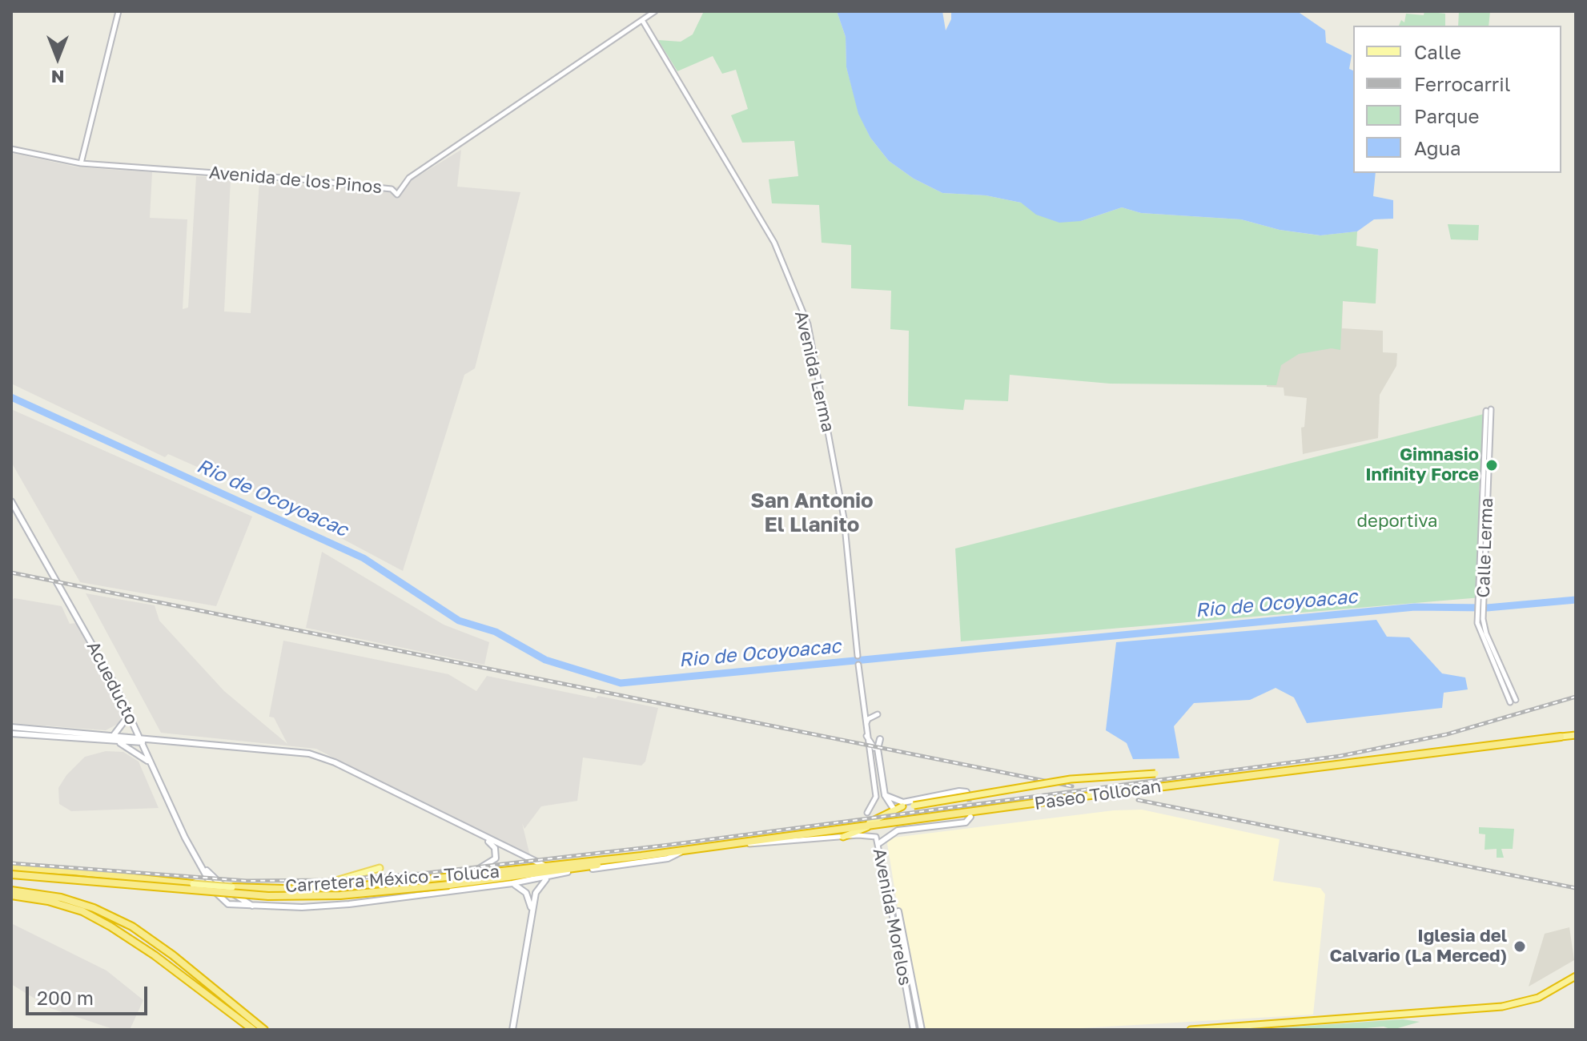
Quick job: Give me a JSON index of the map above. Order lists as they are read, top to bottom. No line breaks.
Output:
{"streets":{"highway":["Paseo Tollocan","Carretera México - Toluca"],"main road":["Acueducto","Avenida Morelos"],"street":["Avenida de los Pinos","Avenida Lerma","Calle Lerma"]},"crossings":[["Avenida de los Pinos","Avenida Lerma"],["Paseo Tollocan","Carretera México - Toluca"],["Paseo Tollocan","Avenida Morelos"]],"districts":["San Antonio El Llanito"],"water":["Rio de Ocoyoacac"],"parks":["deportiva"],"places":["Gimnasio Infinity Force","Iglesia del Calvario (La Merced)"],"legend":["Calle","Ferrocarril","Parque","Agua"],"scale_bar":"200 m","north":"bottom"}
